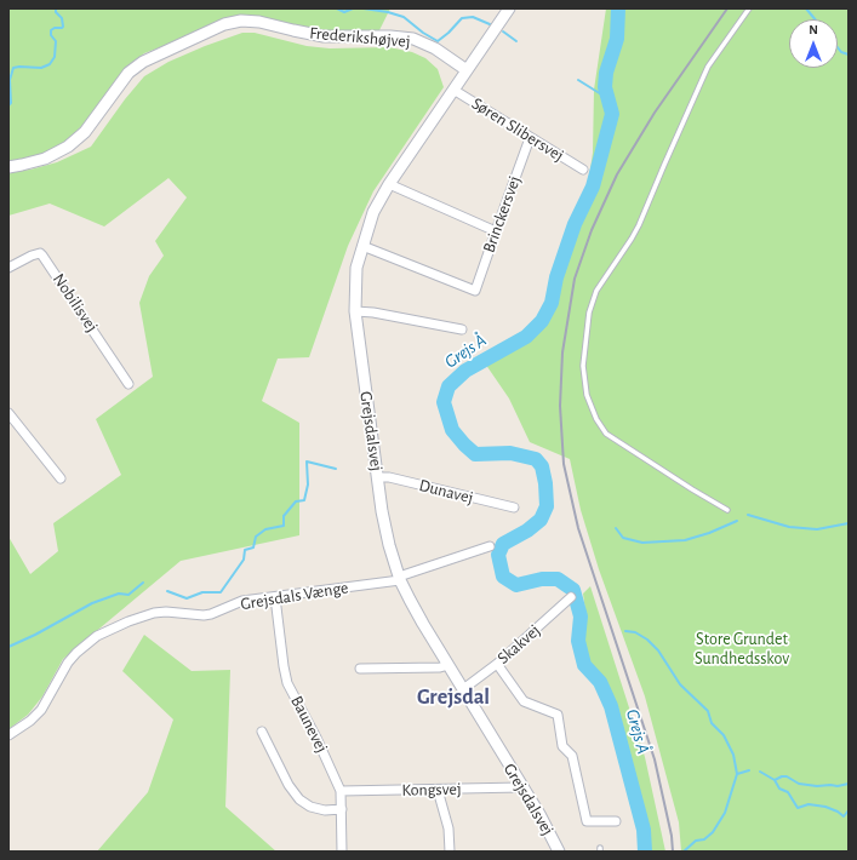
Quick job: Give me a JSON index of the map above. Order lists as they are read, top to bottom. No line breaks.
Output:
{"streets":{"street":["Frederikshøjvej","Søren Slibersvej","Brinckersvej","Nobilisvej","Grejsdalsvej","Dunavej","Grejsdals Vænge","Skakvej","Baunevej","Kongsvej"]},"crossings":[["Frederikshøjvej","Grejsdalsvej"],["Søren Slibersvej","Brinckersvej"],["Søren Slibersvej","Grejsdalsvej"],["Brinckersvej","Grejsdalsvej"],["Grejsdalsvej","Dunavej"],["Grejsdalsvej","Grejsdals Vænge"],["Grejsdalsvej","Skakvej"],["Grejsdalsvej","Kongsvej"],["Grejsdals Vænge","Baunevej"],["Baunevej","Kongsvej"]],"districts":["Grejsdal"],"water":["Grejs Å"],"parks":["Store Grundet Sundhedsskov"],"north":"top"}
